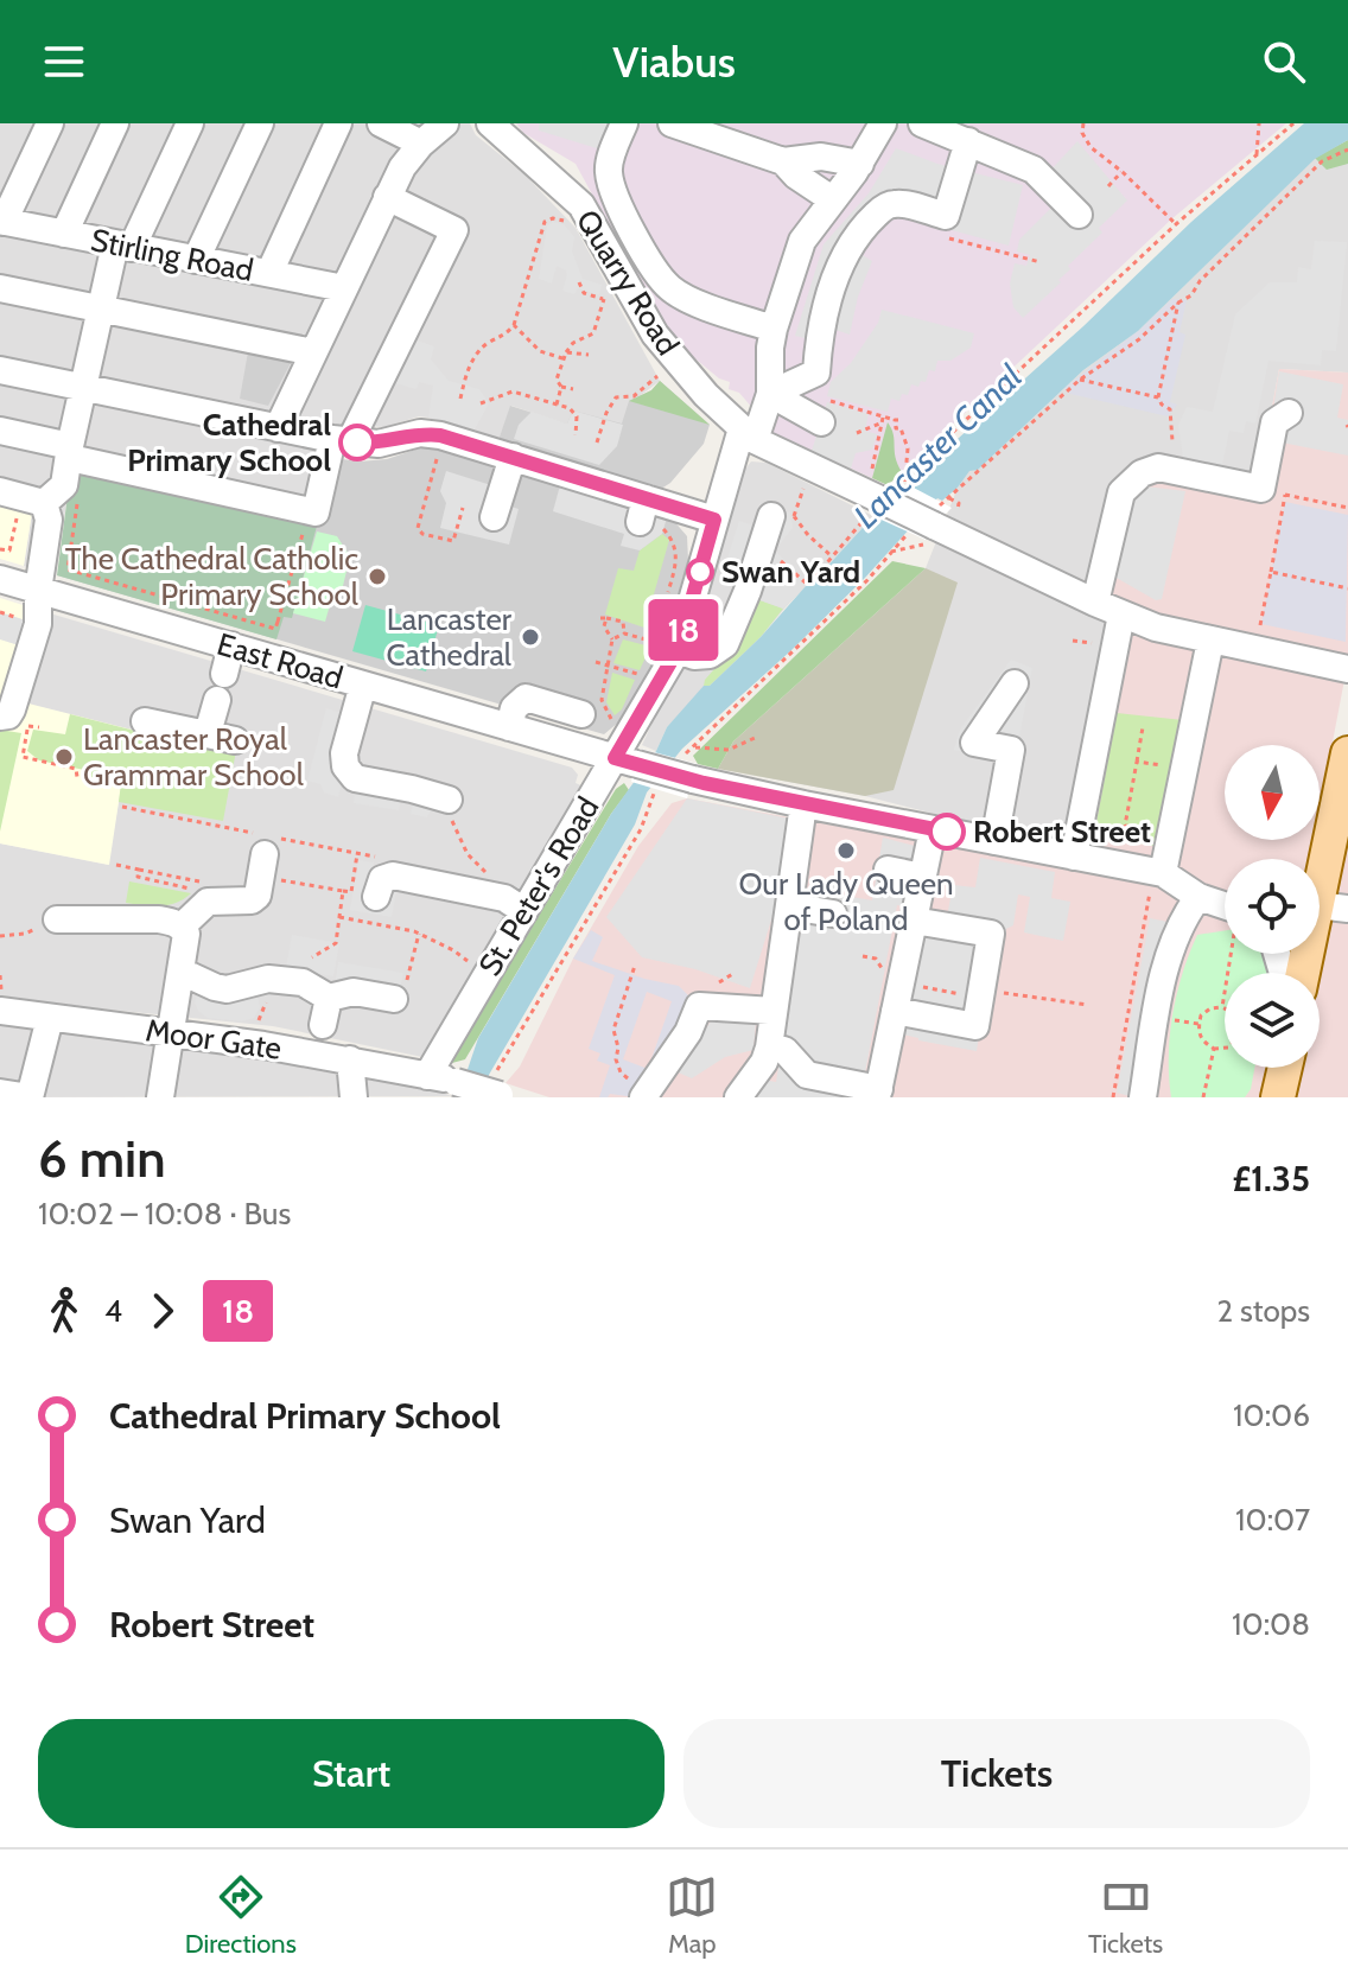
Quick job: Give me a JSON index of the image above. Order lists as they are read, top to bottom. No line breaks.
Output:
{"streets":{"street":["Stirling Road","Quarry Road","East Road","St. Peter's Road","Moor Gate"]},"crossings":[["Quarry Road","St. Peter's Road"],["East Road","St. Peter's Road"],["St. Peter's Road","Moor Gate"]],"water":["Lancaster Canal"],"places":["Cathedral Primary School","Swan Yard","The Cathedral Catholic Primary School","Lancaster Cathedral","Lancaster Royal Grammar School","Robert Street","Our Lady Queen of Poland"],"lines":["bus line 18"],"north":"bottom","page":{"header":"Viabus","on_map":"18","heading":["6 min","10:02 – 10:08 · Bus","£1.35"],"legs":["4","18","2 stops"],"list":[{"name":"Cathedral Primary School","value":"10:06"},{"name":"Swan Yard","value":"10:07"},{"name":"Robert Street","value":"10:08"}],"buttons":["Start","Tickets"],"tabs":["Directions","Map","Tickets"]}}
